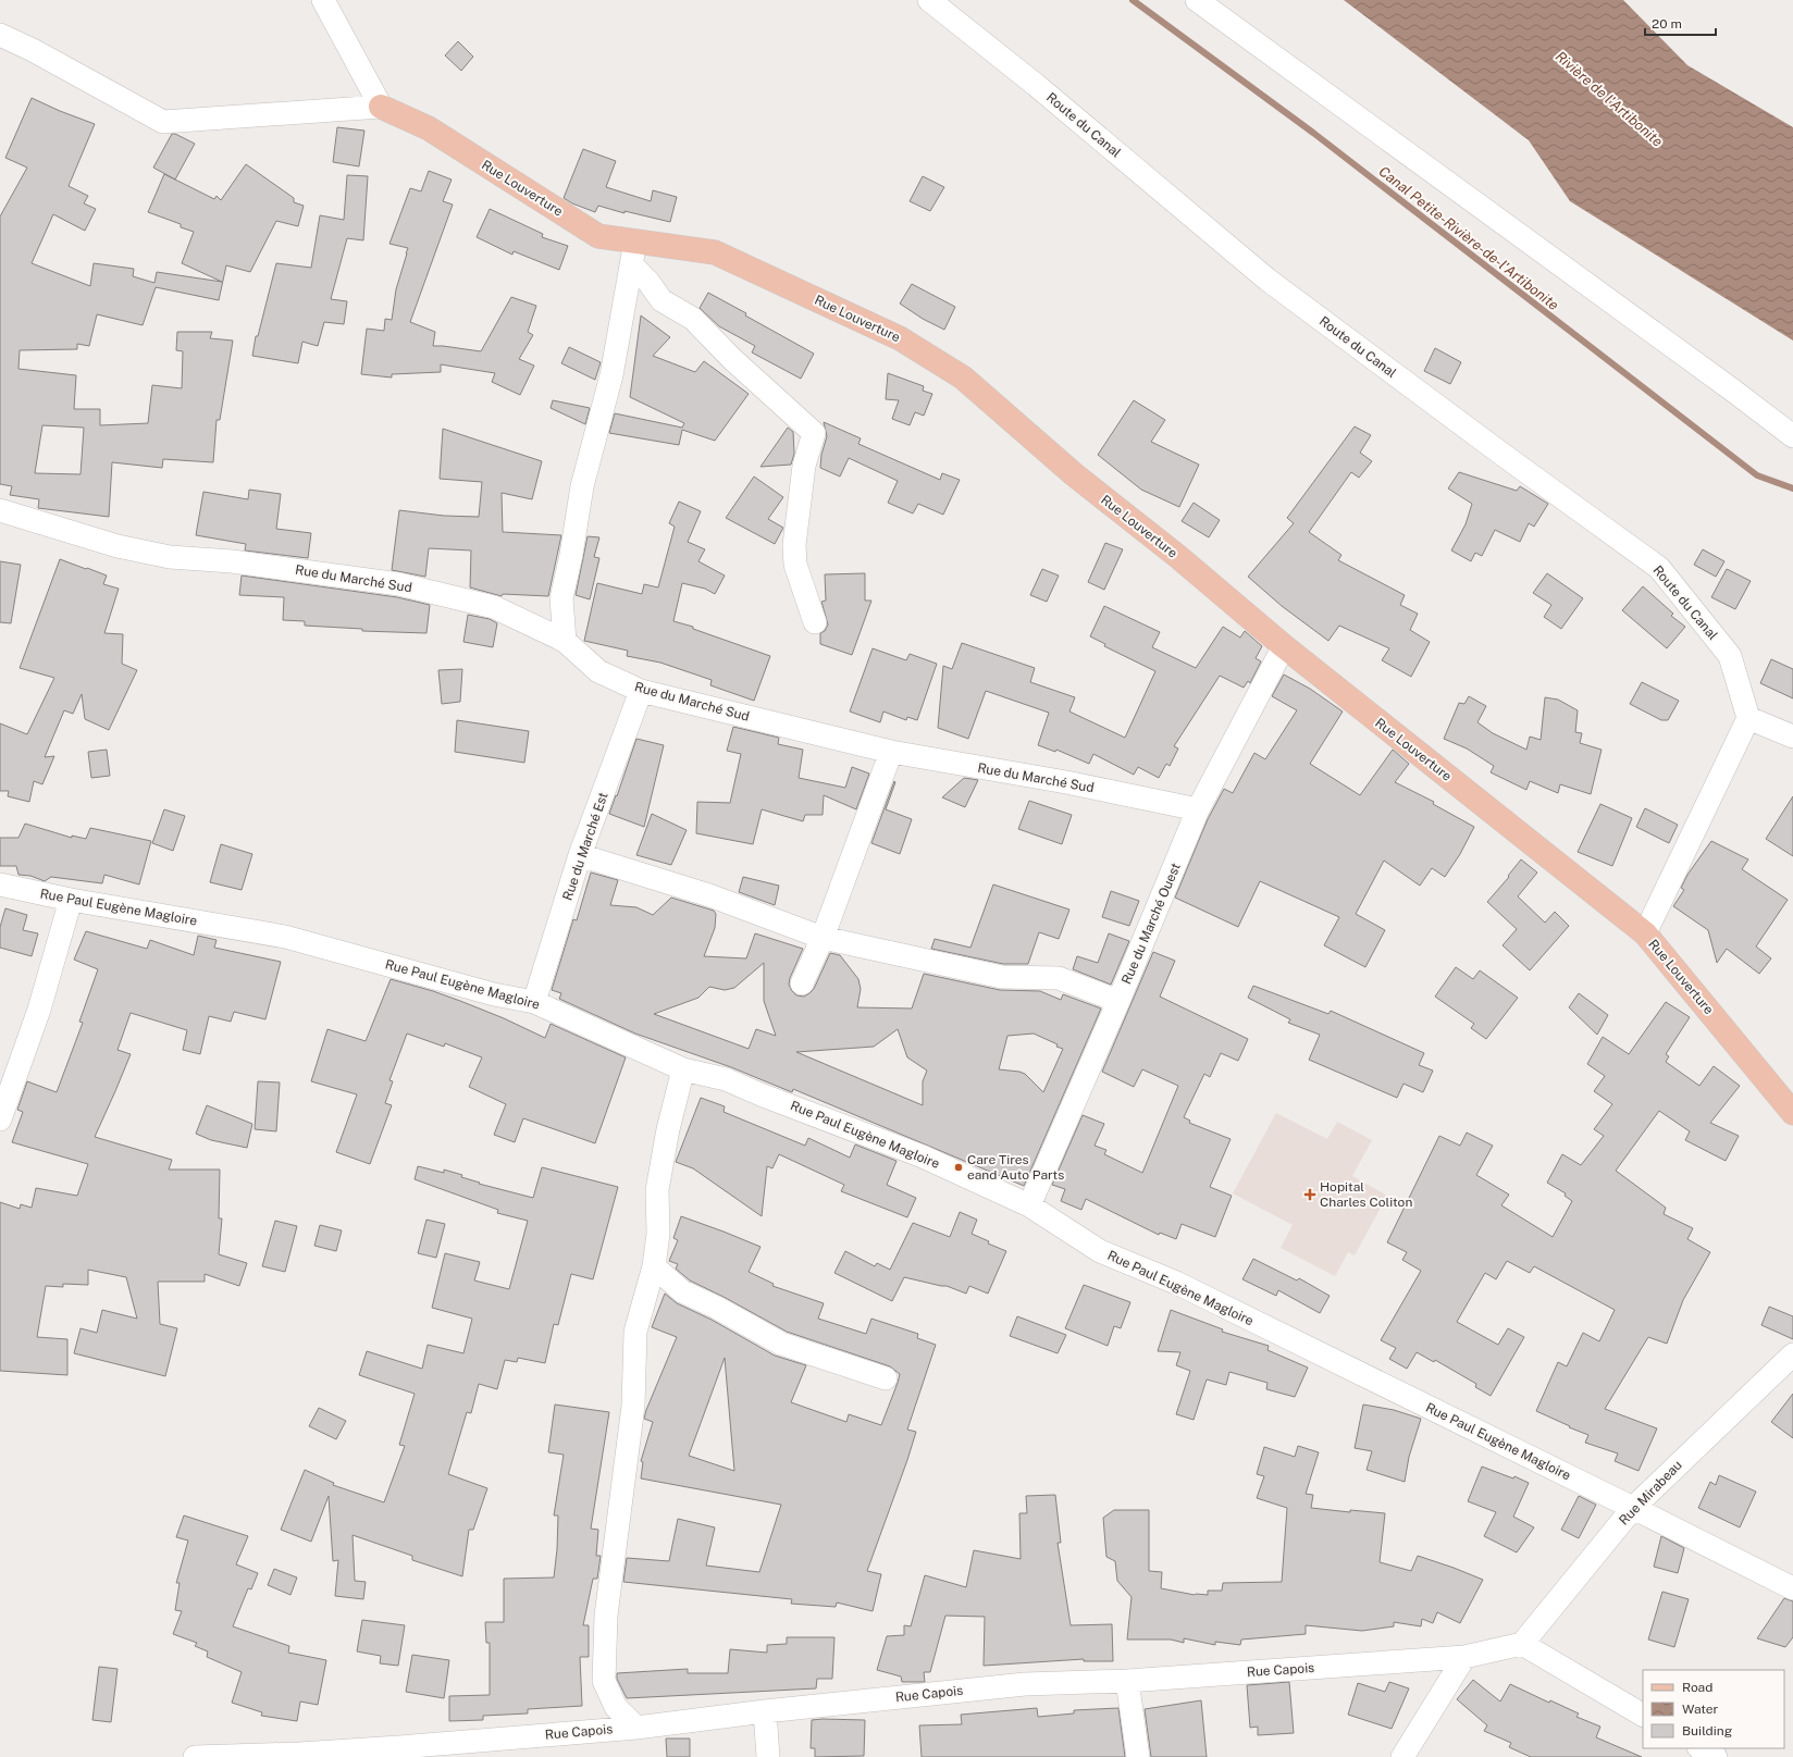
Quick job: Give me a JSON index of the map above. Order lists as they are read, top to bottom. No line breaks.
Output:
{"streets":{"main road":["Rue Louverture"],"street":["Route du Canal","Rue du Marché Sud","Rue du Marché Est","Rue Paul Eugène Magloire","Rue du Marché Ouest","Rue Mirabeau","Rue Capois"]},"crossings":[["Rue Louverture","Rue du Marché Ouest"],["Rue du Marché Sud","Rue du Marché Est"],["Rue du Marché Sud","Rue du Marché Ouest"],["Rue du Marché Est","Rue Paul Eugène Magloire"],["Rue Paul Eugène Magloire","Rue du Marché Ouest"],["Rue Paul Eugène Magloire","Rue Mirabeau"],["Rue Mirabeau","Rue Capois"]],"water":["Rivière de l'Artibonite","Canal Petite-Rivière-de-l'Artibonite"],"places":{"other":["Care Tires eand Auto Parts"],"health":["Hopital Charles Coliton"]},"legend":["Road","Water","Building"],"scale_bar":"20 m"}
